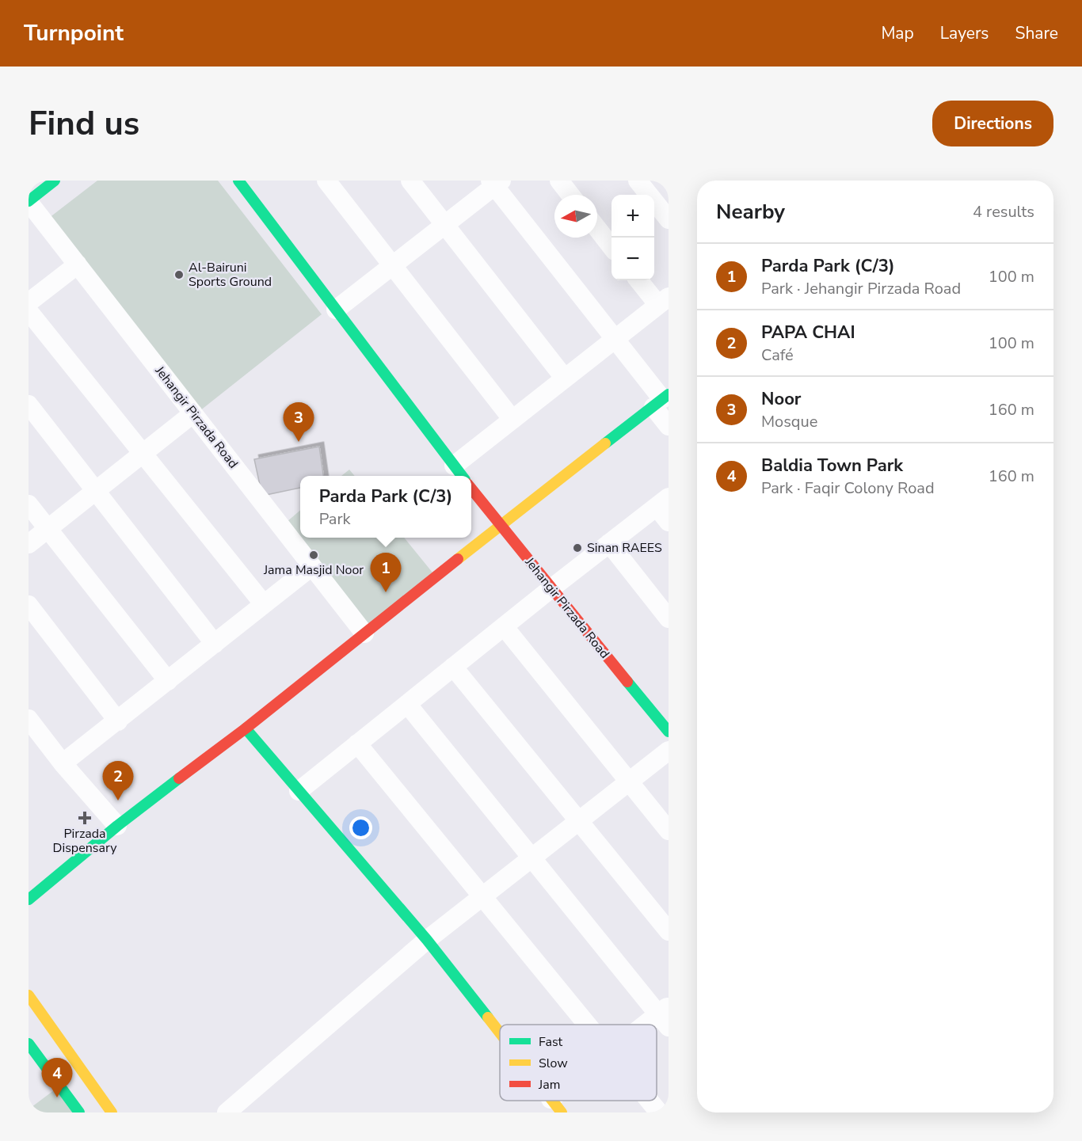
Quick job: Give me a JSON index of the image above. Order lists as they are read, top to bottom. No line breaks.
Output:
{"streets":{"street":["Jehangir Pirzada Road"]},"places":{"other":["Al-Bairuni Sports Ground","Sinan RAEES","Jama Masjid Noor"],"health":["Pirzada Dispensary"]},"legend":["Fast","Slow","Jam"],"north":"left","page":{"header":"Turnpoint","nav":["Map","Layers","Share"],"buttons":"Directions","title":"Find us","heading":["Nearby","4 results"],"map_buttons":["+","−"],"list":[{"mark":"1","name":"Parda Park (C/3)","note":"Park · Jehangir Pirzada Road","value":"100 m"},{"mark":"2","name":"PAPA CHAI","note":"Café","value":"100 m"},{"mark":"3","name":"Noor","note":"Mosque","value":"160 m"},{"mark":"4","name":"Baldia Town Park","note":"Park · Faqir Colony Road","value":"160 m"}],"pins":["3","1","2","4"],"popup":["Parda Park (C/3)","Park"]}}
